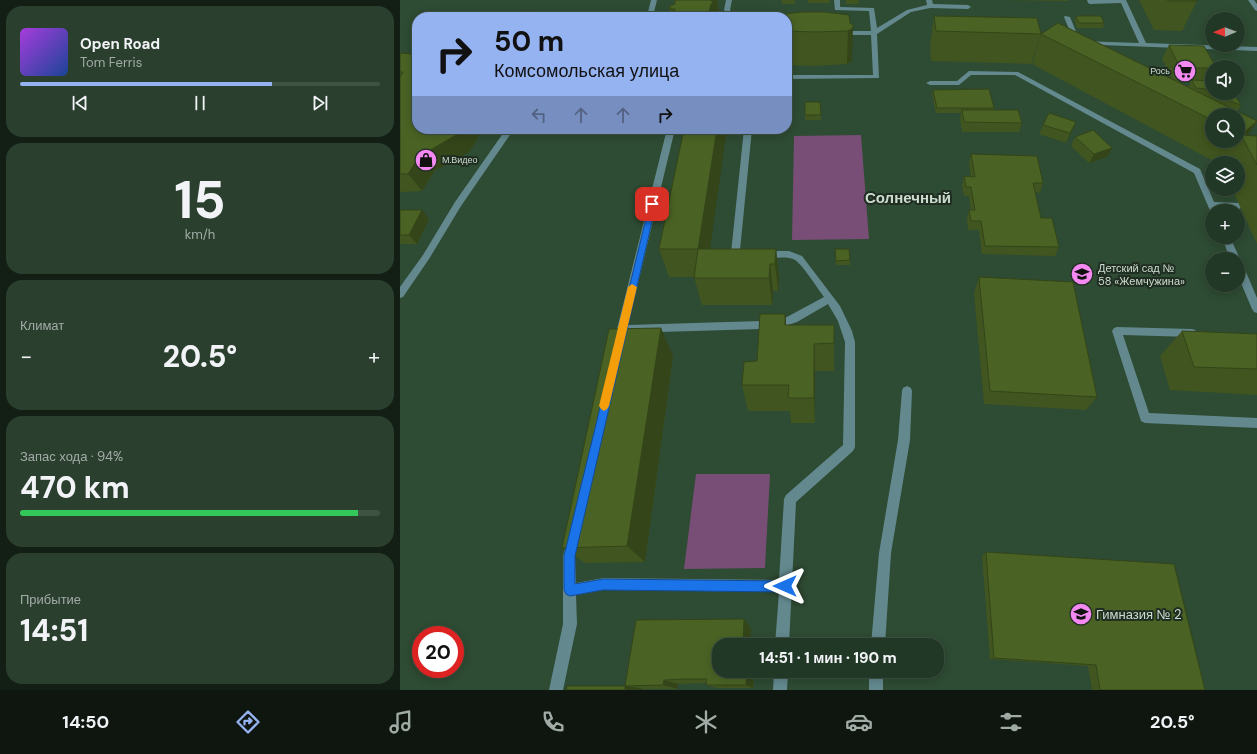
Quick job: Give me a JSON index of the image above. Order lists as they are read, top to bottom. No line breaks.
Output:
{"districts":["Солнечный"],"places":{"supermarket":["Рось"],"shop":["М.Видео"],"school or university":["Детский сад № 58 «Жемчужина»","Гимназия № 2"]},"north":"left","page":{"map_buttons":["+","−"],"turn":["50 m","Комсомольская улица"],"song":["Open Road","Tom Ferris"],"tile":[["15","km/h"],"Климат",["Запас хода · 94%","470 km"],["Прибытие","14:51"]],"heat":["−","20.5°","+"],"limit":"20","trip":"14:51 · 1 мин · 190 m","tabs":["14:50","20.5°"]}}
